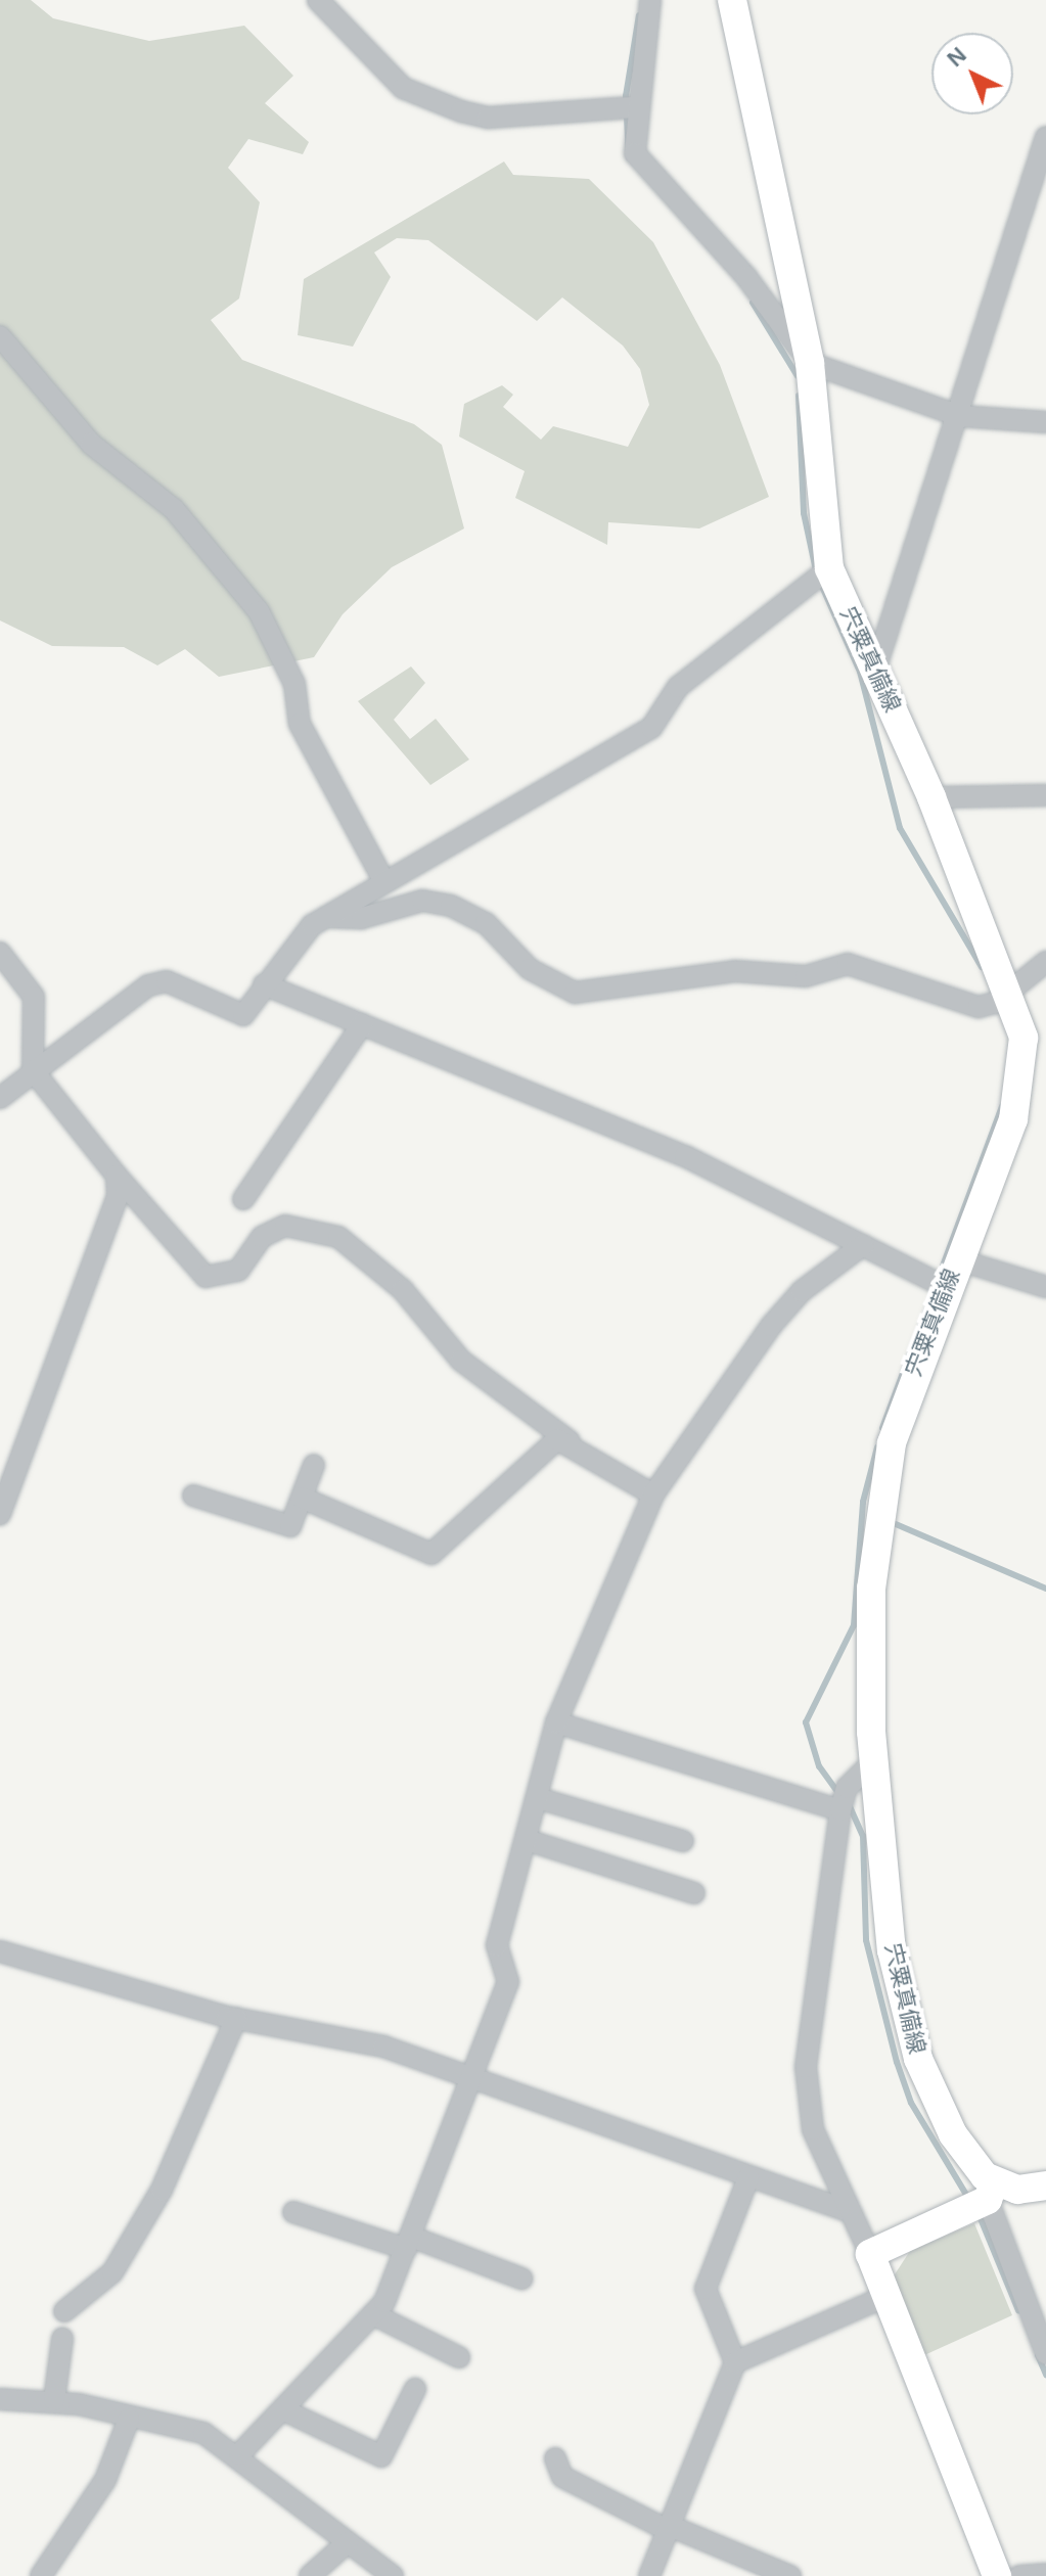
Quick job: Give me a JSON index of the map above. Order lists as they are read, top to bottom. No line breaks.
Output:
{"streets":{"main road":["宍粟真備線"]},"north":"top left"}
